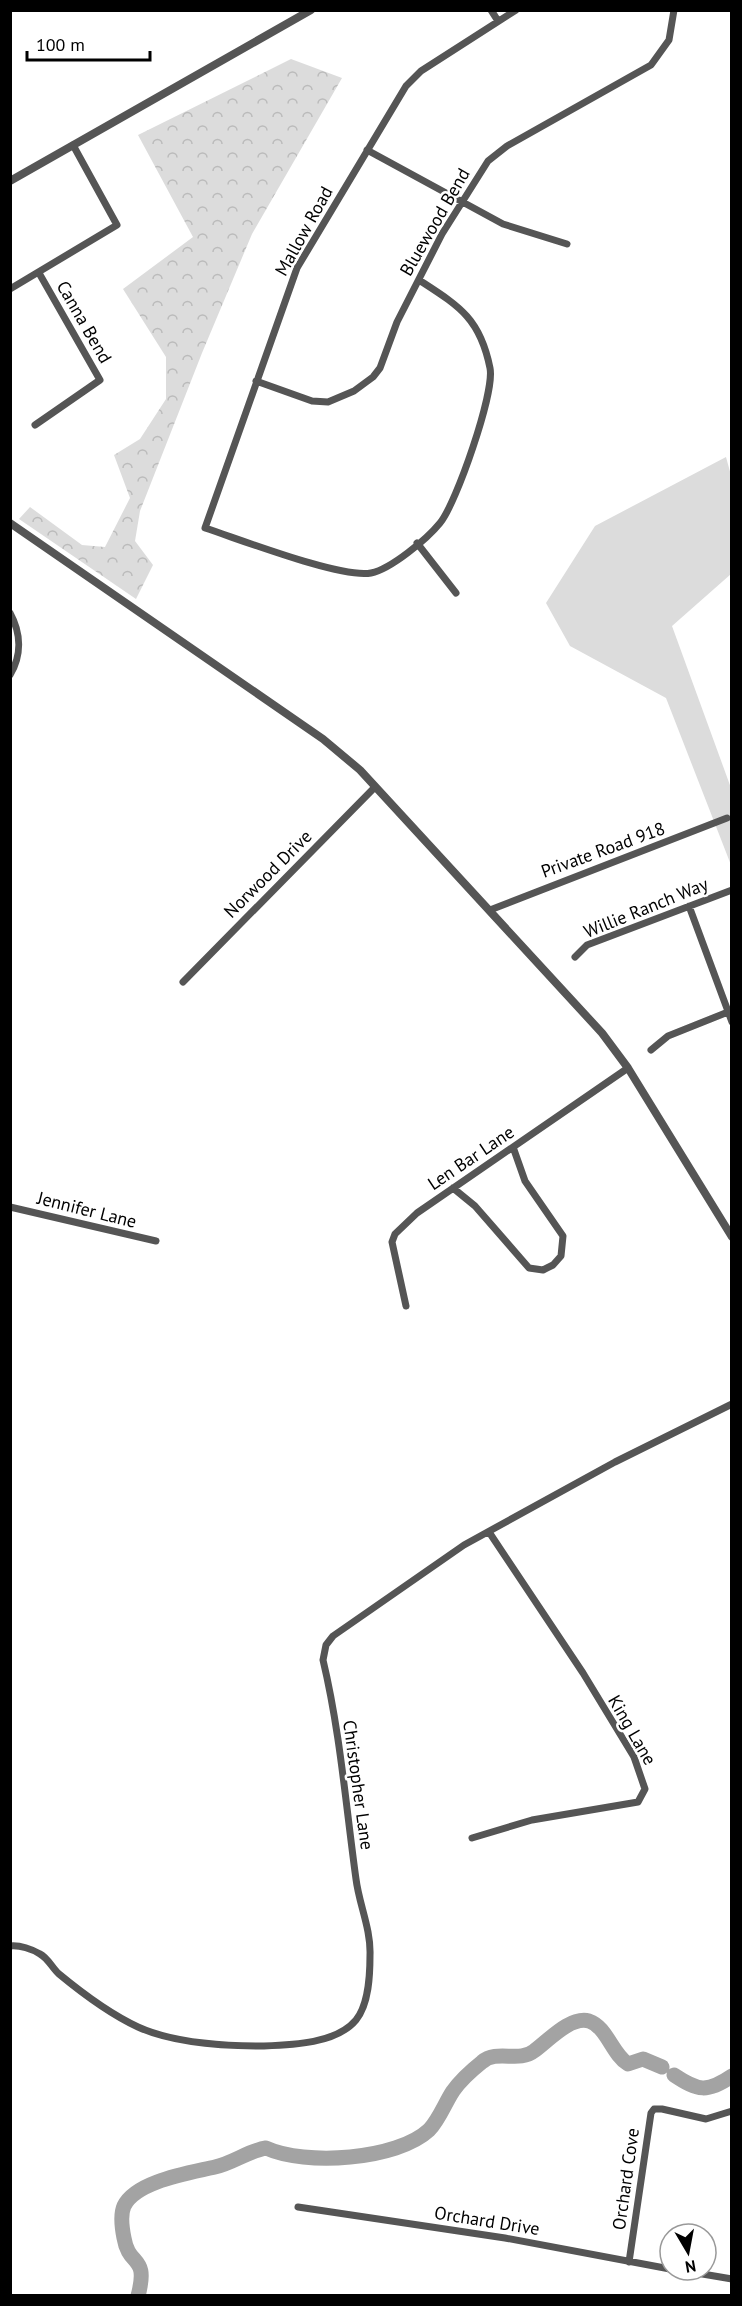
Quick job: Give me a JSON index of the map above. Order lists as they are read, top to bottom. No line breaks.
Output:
{"streets":{"street":["Bluewood Bend","Mallow Road","Canna Bend","Private Road 918","Norwood Drive","Willie Ranch Way","Len Bar Lane","Jennifer Lane","King Lane","Christopher Lane","Orchard Cove","Orchard Drive"]},"crossings":[["Bluewood Bend","Mallow Road"],["King Lane","Christopher Lane"],["Orchard Cove","Orchard Drive"]],"scale_bar":"100 m","north":"bottom"}
